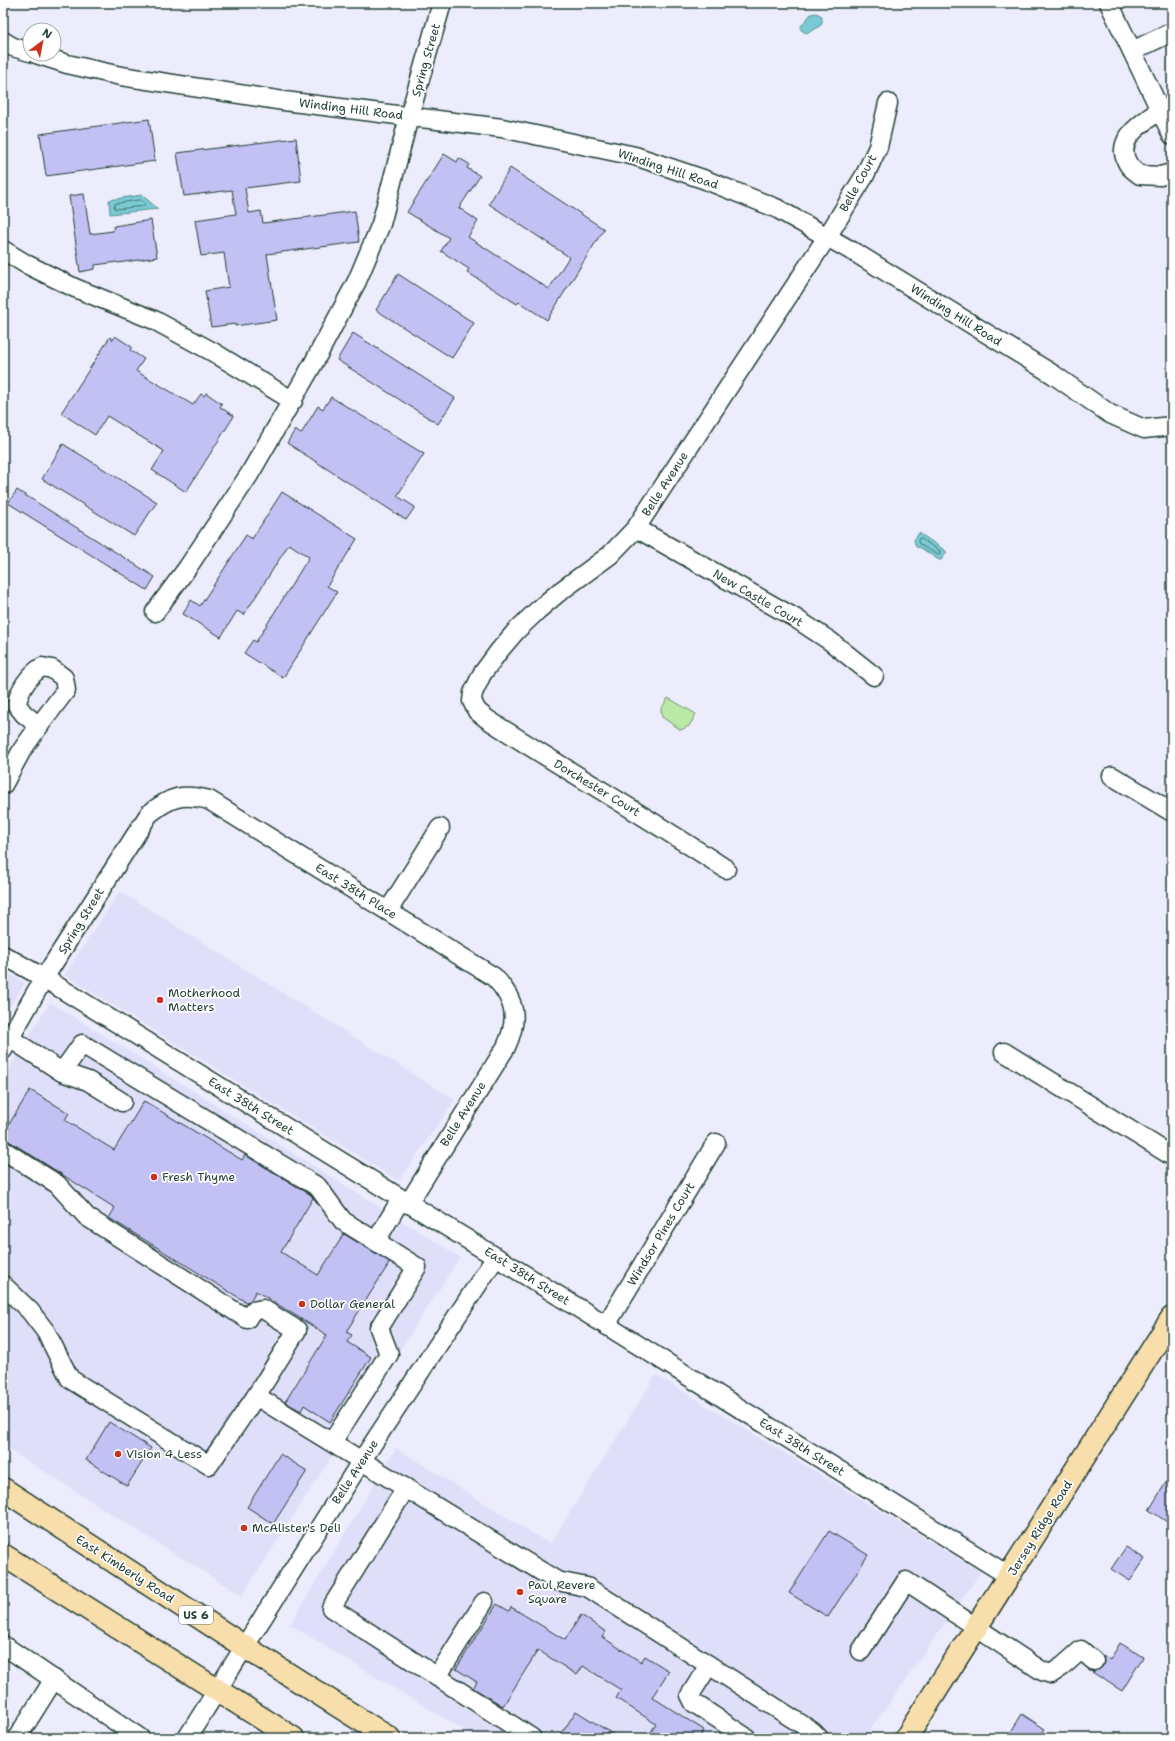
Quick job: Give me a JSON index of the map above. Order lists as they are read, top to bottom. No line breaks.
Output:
{"streets":{"main road":["Jersey Ridge Road","East Kimberly Road","US 6"],"street":["Spring Street","Winding Hill Road","Belle Court","Belle Avenue","New Castle Court","Dorchester Court","East 38th Place","East 38th Street","Windsor Pines Court"]},"crossings":[["Spring Street","Winding Hill Road"],["Spring Street","East 38th Place"],["Spring Street","East 38th Street"],["Winding Hill Road","Belle Court"],["Winding Hill Road","Belle Avenue"],["Belle Court","Belle Avenue"],["Belle Avenue","New Castle Court"],["Belle Avenue","Dorchester Court"],["Belle Avenue","East 38th Place"],["Belle Avenue","East 38th Street"],["Belle Avenue","East Kimberly Road"],["East 38th Street","Windsor Pines Court"],["East 38th Street","Jersey Ridge Road"]],"places":["Motherhood Matters","Fresh Thyme","Dollar General","Vision 4 Less","McAlister's Deli","Paul Revere Square"],"north":"top right"}
